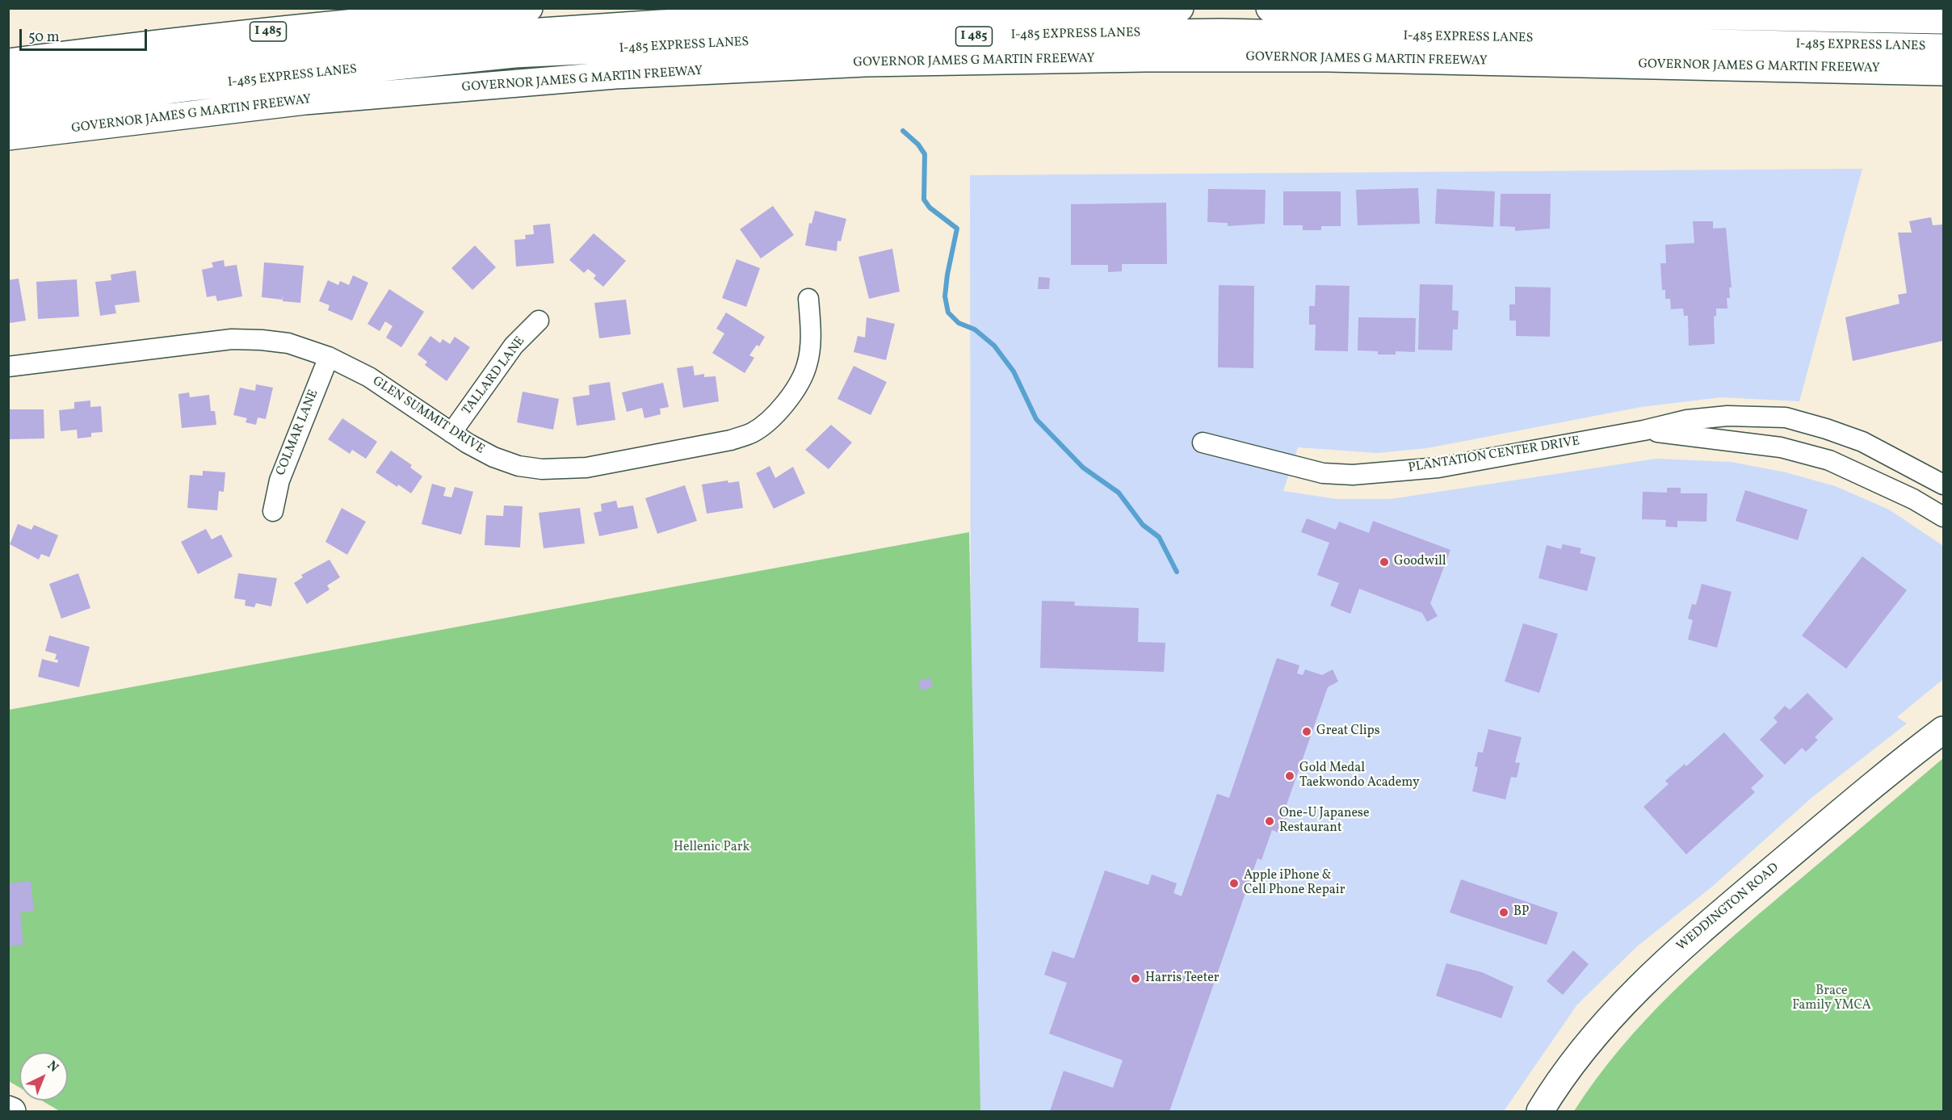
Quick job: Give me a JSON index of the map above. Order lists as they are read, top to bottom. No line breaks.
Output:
{"streets":{"main road":["I 485","I-485 EXPRESS LANES","GOVERNOR JAMES G MARTIN FREEWAY","WEDDINGTON ROAD"],"street":["TALLARD LANE","GLEN SUMMIT DRIVE","COLMAR LANE","PLANTATION CENTER DRIVE"]},"crossings":[["TALLARD LANE","GLEN SUMMIT DRIVE"],["GLEN SUMMIT DRIVE","COLMAR LANE"]],"parks":["Hellenic Park","Brace Family YMCA"],"places":["Goodwill","Great Clips","Gold Medal Taekwondo Academy","One‐U Japanese Restaurant","Apple iPhone & Cell Phone Repair","BP","Harris Teeter"],"scale_bar":"50 m","north":"top right"}
